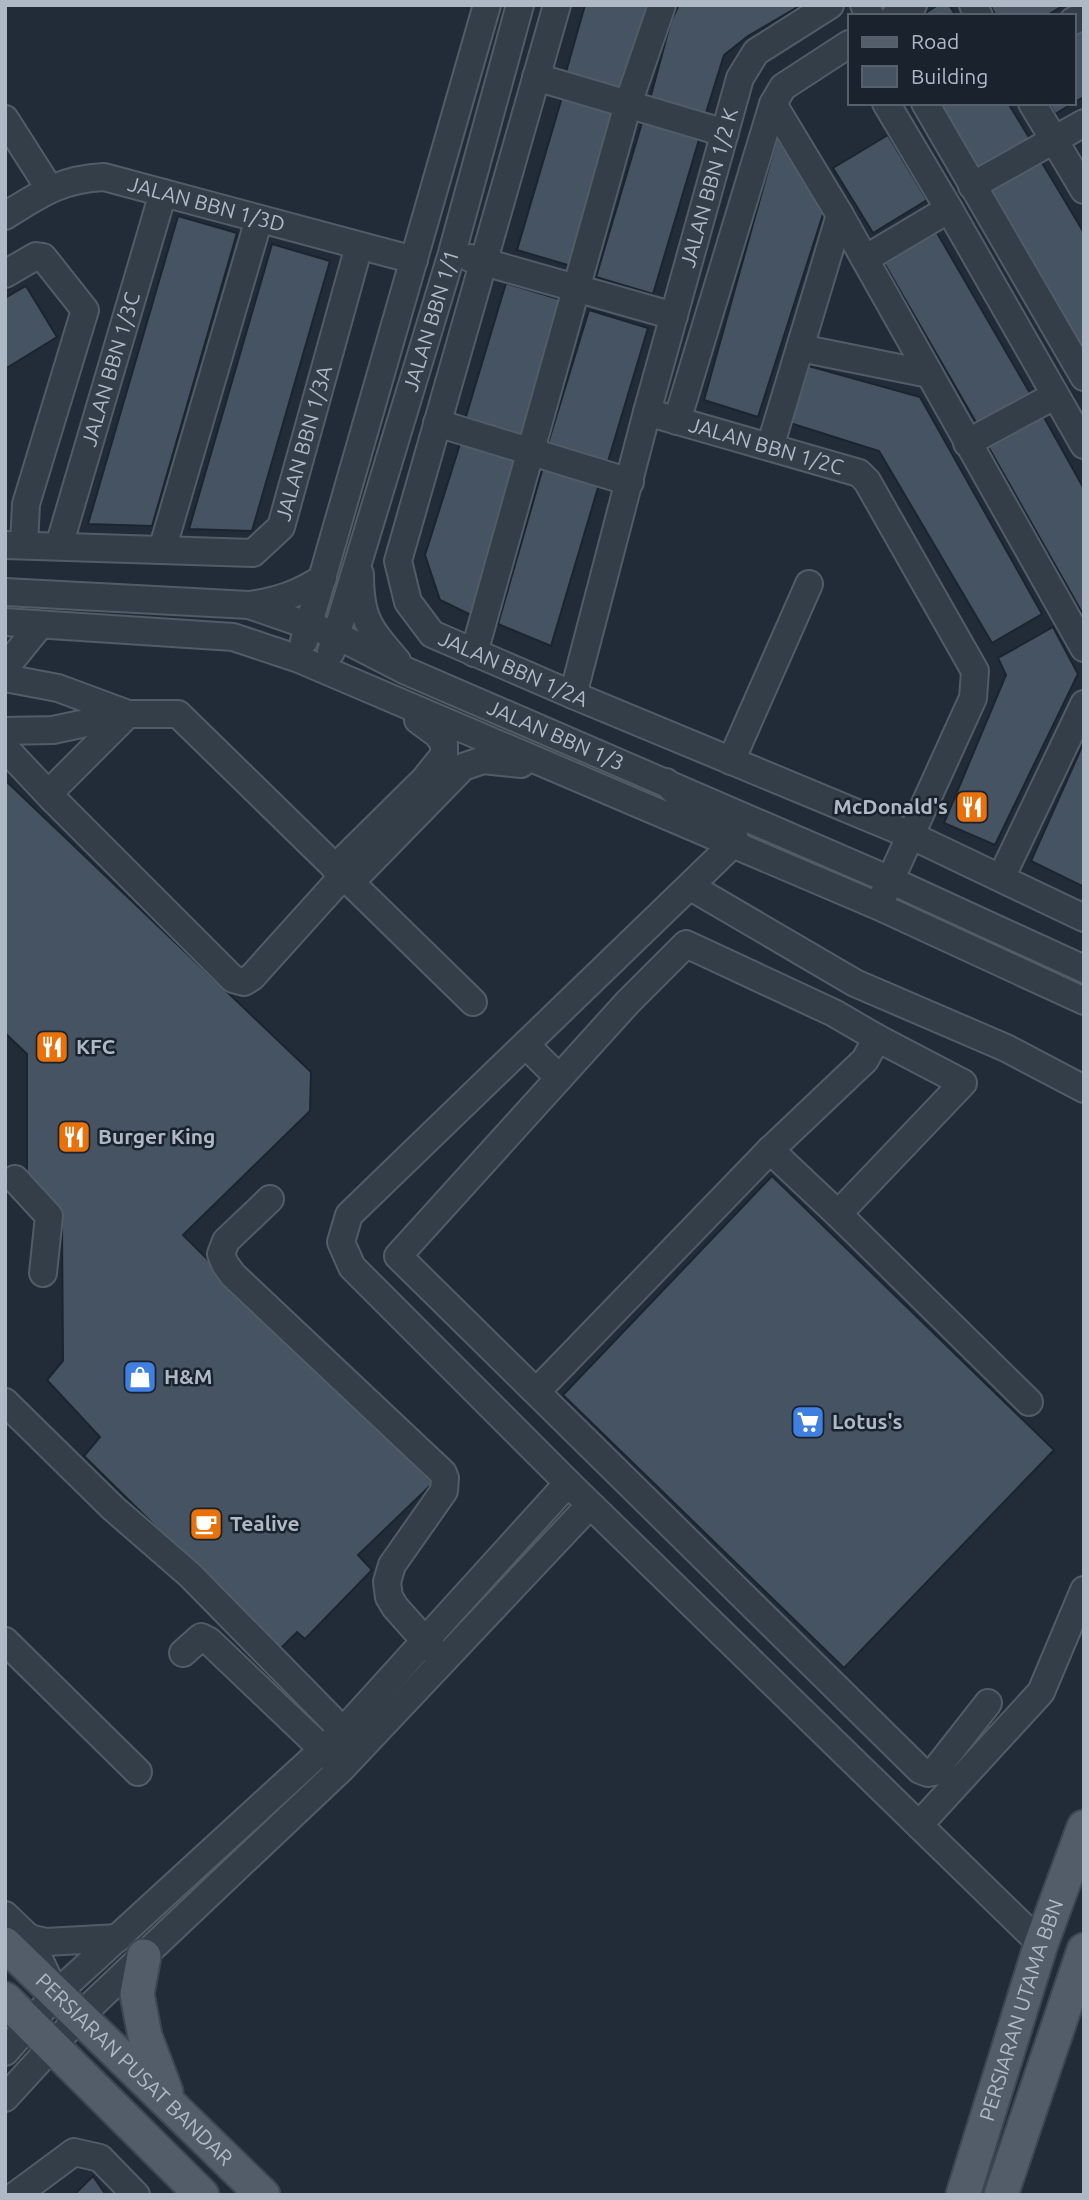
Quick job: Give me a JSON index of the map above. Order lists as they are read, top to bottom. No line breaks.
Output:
{"streets":{"main road":["PERSIARAN UTAMA BBN","PERSIARAN PUSAT BANDAR"],"street":["JALAN BBN 1/2 K","JALAN BBN 1/3D","JALAN BBN 1/1","JALAN BBN 1/3C","JALAN BBN 1/3A","JALAN BBN 1/2C","JALAN BBN 1/2A","JALAN BBN 1/3"]},"crossings":[["JALAN BBN 1/2 K","JALAN BBN 1/2C"],["JALAN BBN 1/3D","JALAN BBN 1/1"],["JALAN BBN 1/3D","JALAN BBN 1/3C"],["JALAN BBN 1/3D","JALAN BBN 1/3A"],["JALAN BBN 1/1","JALAN BBN 1/3"],["JALAN BBN 1/3C","JALAN BBN 1/3A"],["JALAN BBN 1/2C","JALAN BBN 1/2A"],["JALAN BBN 1/2C","JALAN BBN 1/3"]],"places":{"restaurant":["McDonald's","KFC","Burger King"],"shop":["H&M"],"supermarket":["Lotus's"],"cafe":["Tealive"]},"legend":["Road","Building"]}
